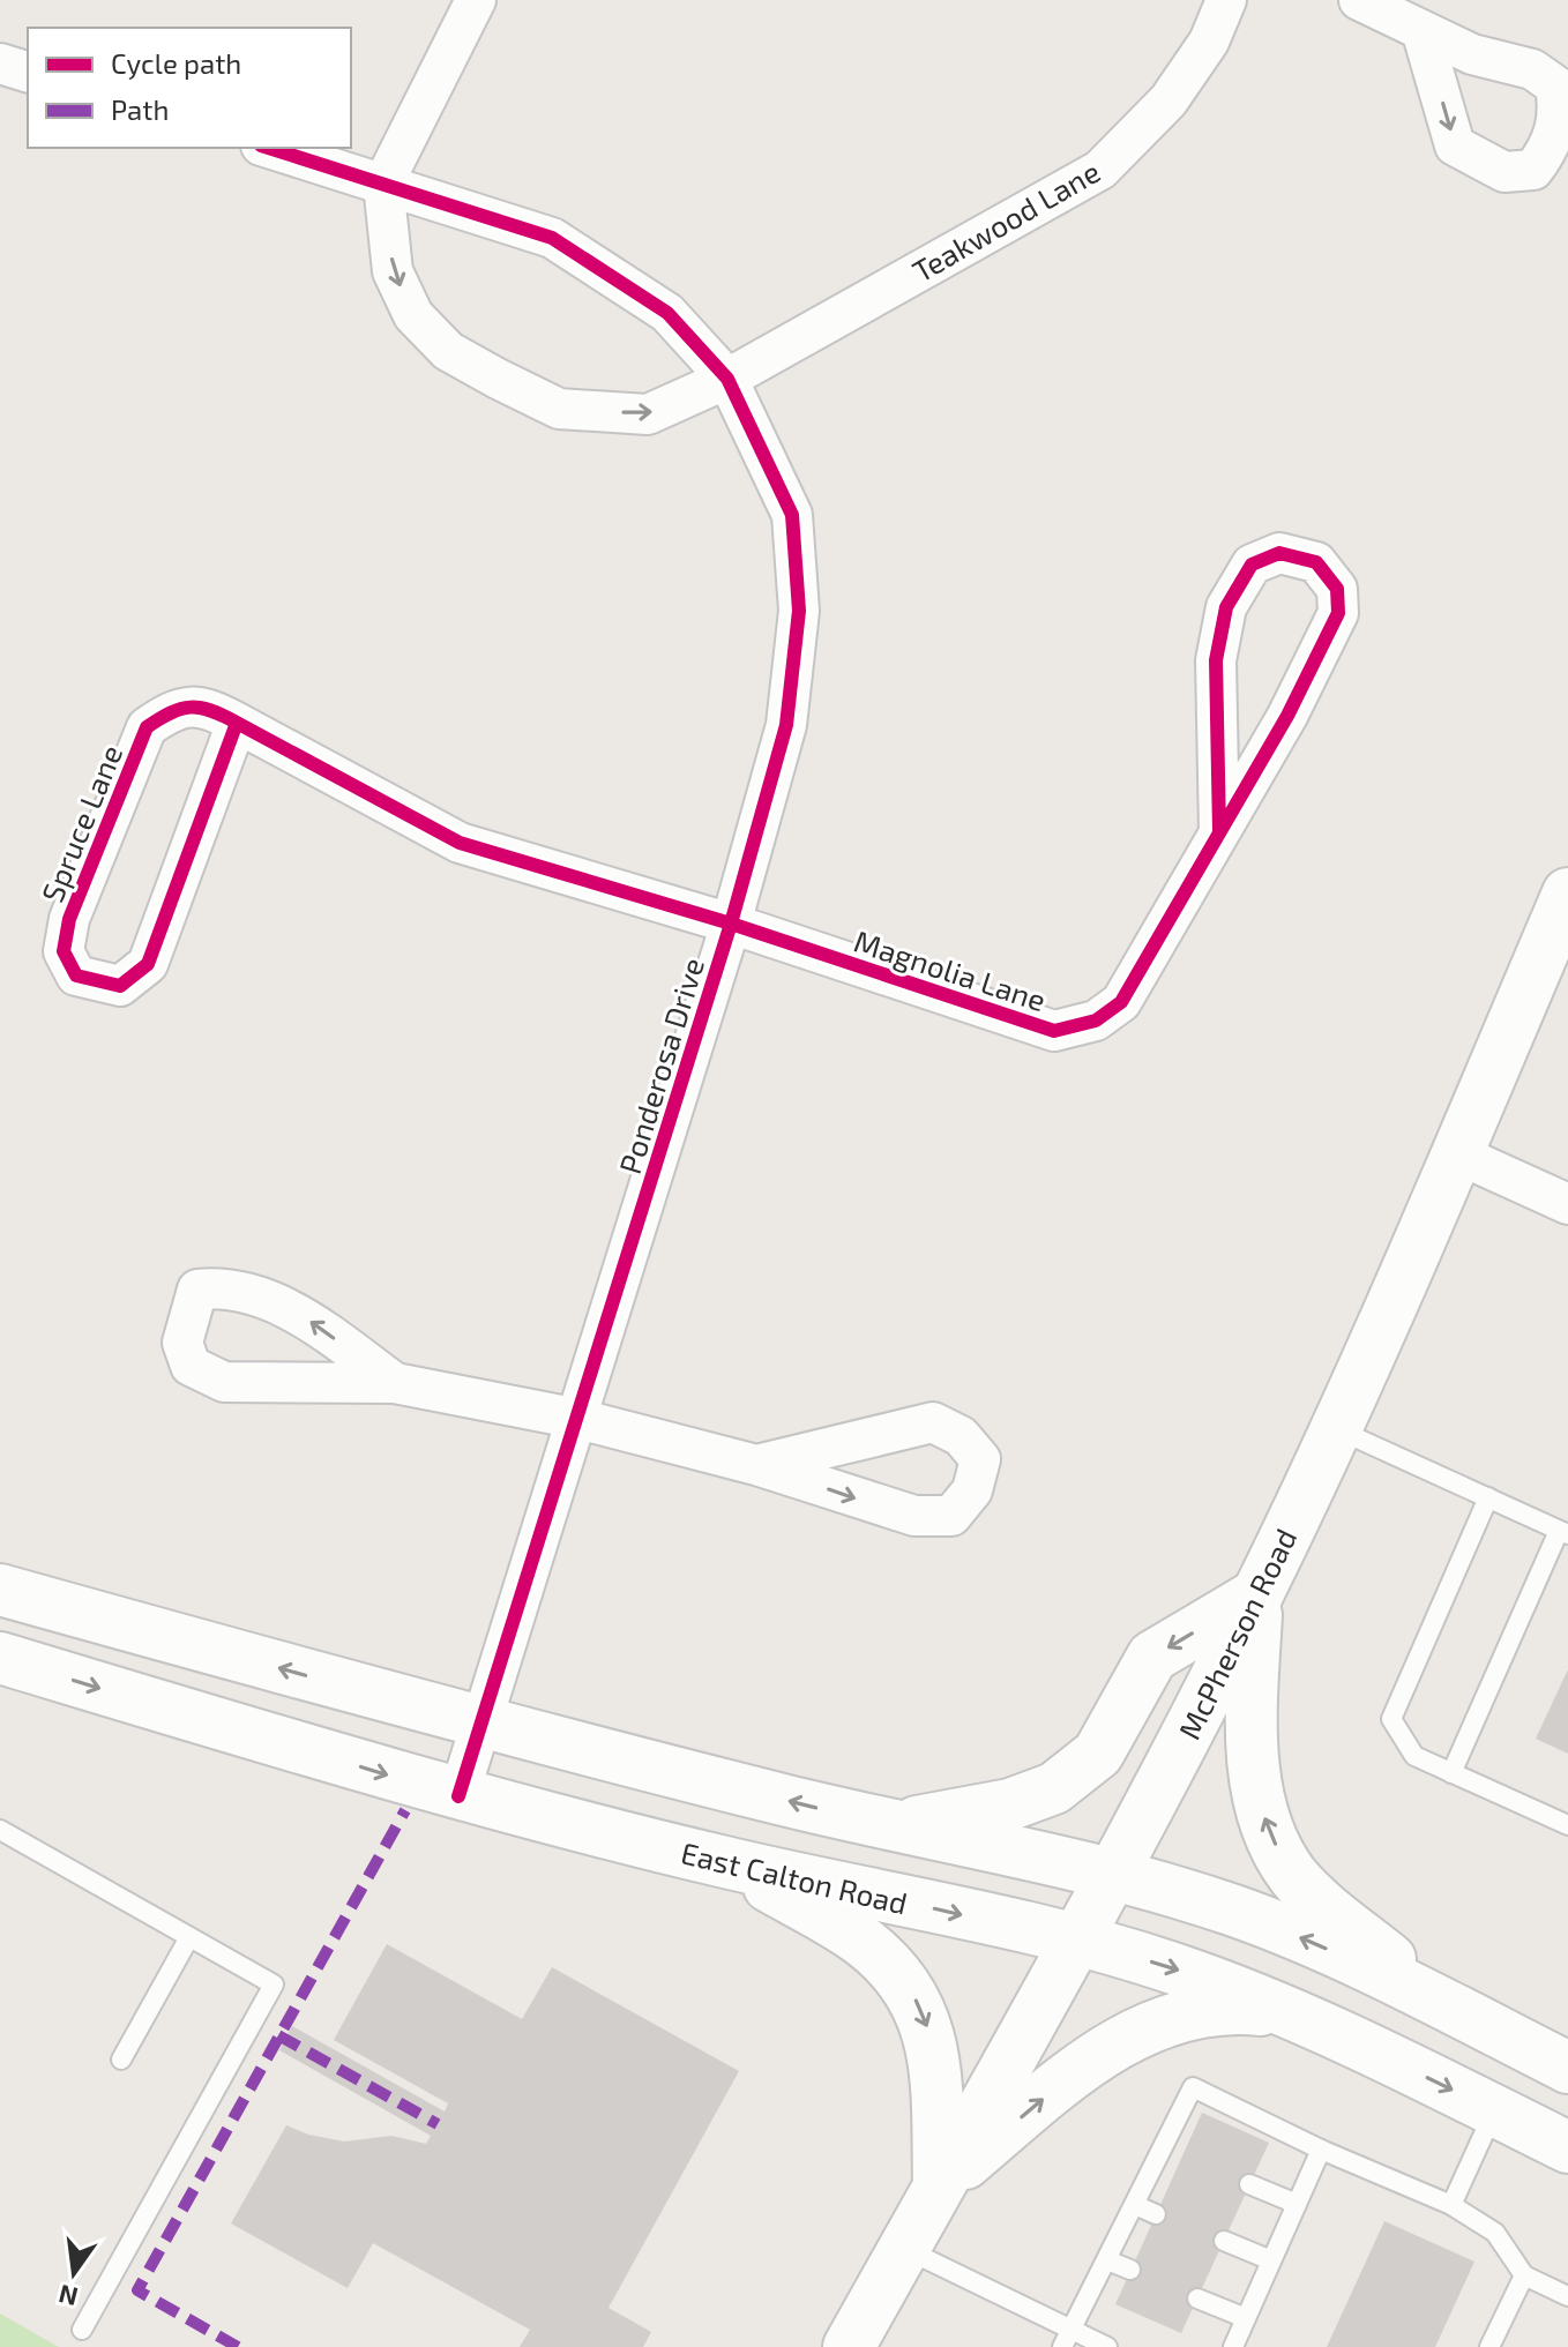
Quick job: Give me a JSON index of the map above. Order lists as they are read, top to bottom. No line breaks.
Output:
{"streets":{"main road":["McPherson Road","East Calton Road"],"street":["Teakwood Lane","Spruce Lane","Magnolia Lane","Ponderosa Drive"]},"crossings":[["Teakwood Lane","Ponderosa Drive"],["Spruce Lane","Magnolia Lane"],["Spruce Lane","Ponderosa Drive"],["Magnolia Lane","Ponderosa Drive"],["Ponderosa Drive","East Calton Road"],["McPherson Road","East Calton Road"]],"one_way":["Teakwood Lane"],"legend":["Cycle path","Path"],"north":"bottom"}
